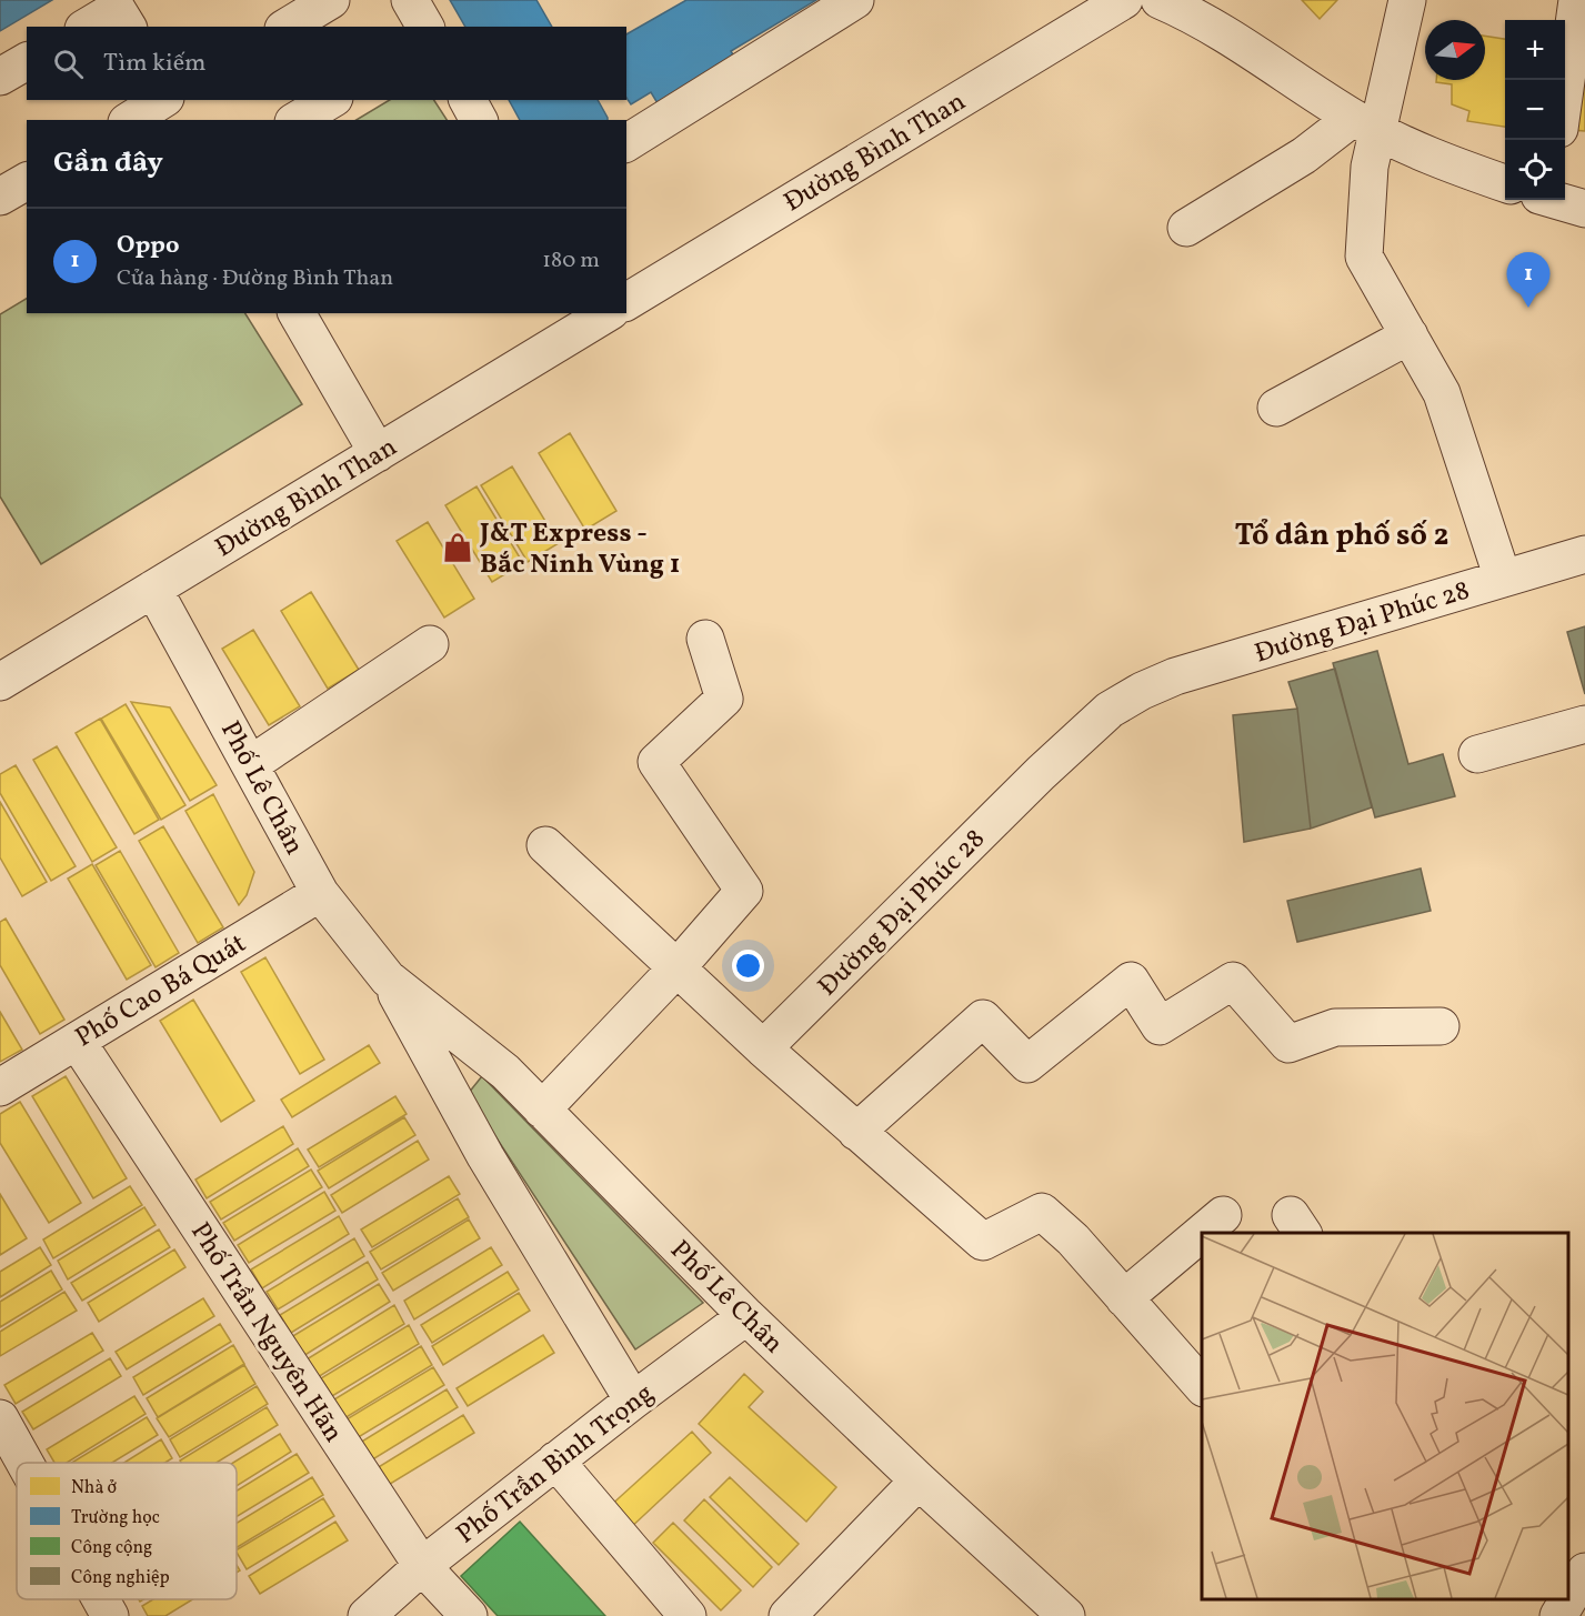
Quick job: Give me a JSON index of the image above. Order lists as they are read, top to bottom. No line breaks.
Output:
{"streets":{"street":["Đường Bình Than","Đường Đại Phúc 28","Phố Lê Chân","Phố Cao Bá Quát","Phố Trần Nguyên Hãn","Phố Trần Bình Trọng"]},"crossings":[["Đường Bình Than","Phố Lê Chân"],["Phố Lê Chân","Phố Cao Bá Quát"],["Phố Lê Chân","Phố Trần Bình Trọng"],["Phố Cao Bá Quát","Phố Trần Nguyên Hãn"],["Phố Trần Nguyên Hãn","Phố Trần Bình Trọng"]],"districts":["Tổ dân phố số 2"],"places":{"shop":["J&T Express - Bắc Ninh Vùng 1"]},"legend":["Nhà ở","Trường học","Công cộng","Công nghiệp"],"north":"right","page":{"map_buttons":["+","−"],"search":"Tìm kiếm","heading":"Gần đây","list":[{"mark":"1","name":"Oppo","note":"Cửa hàng · Đường Bình Than","value":"180 m"}],"pins":"1"}}
